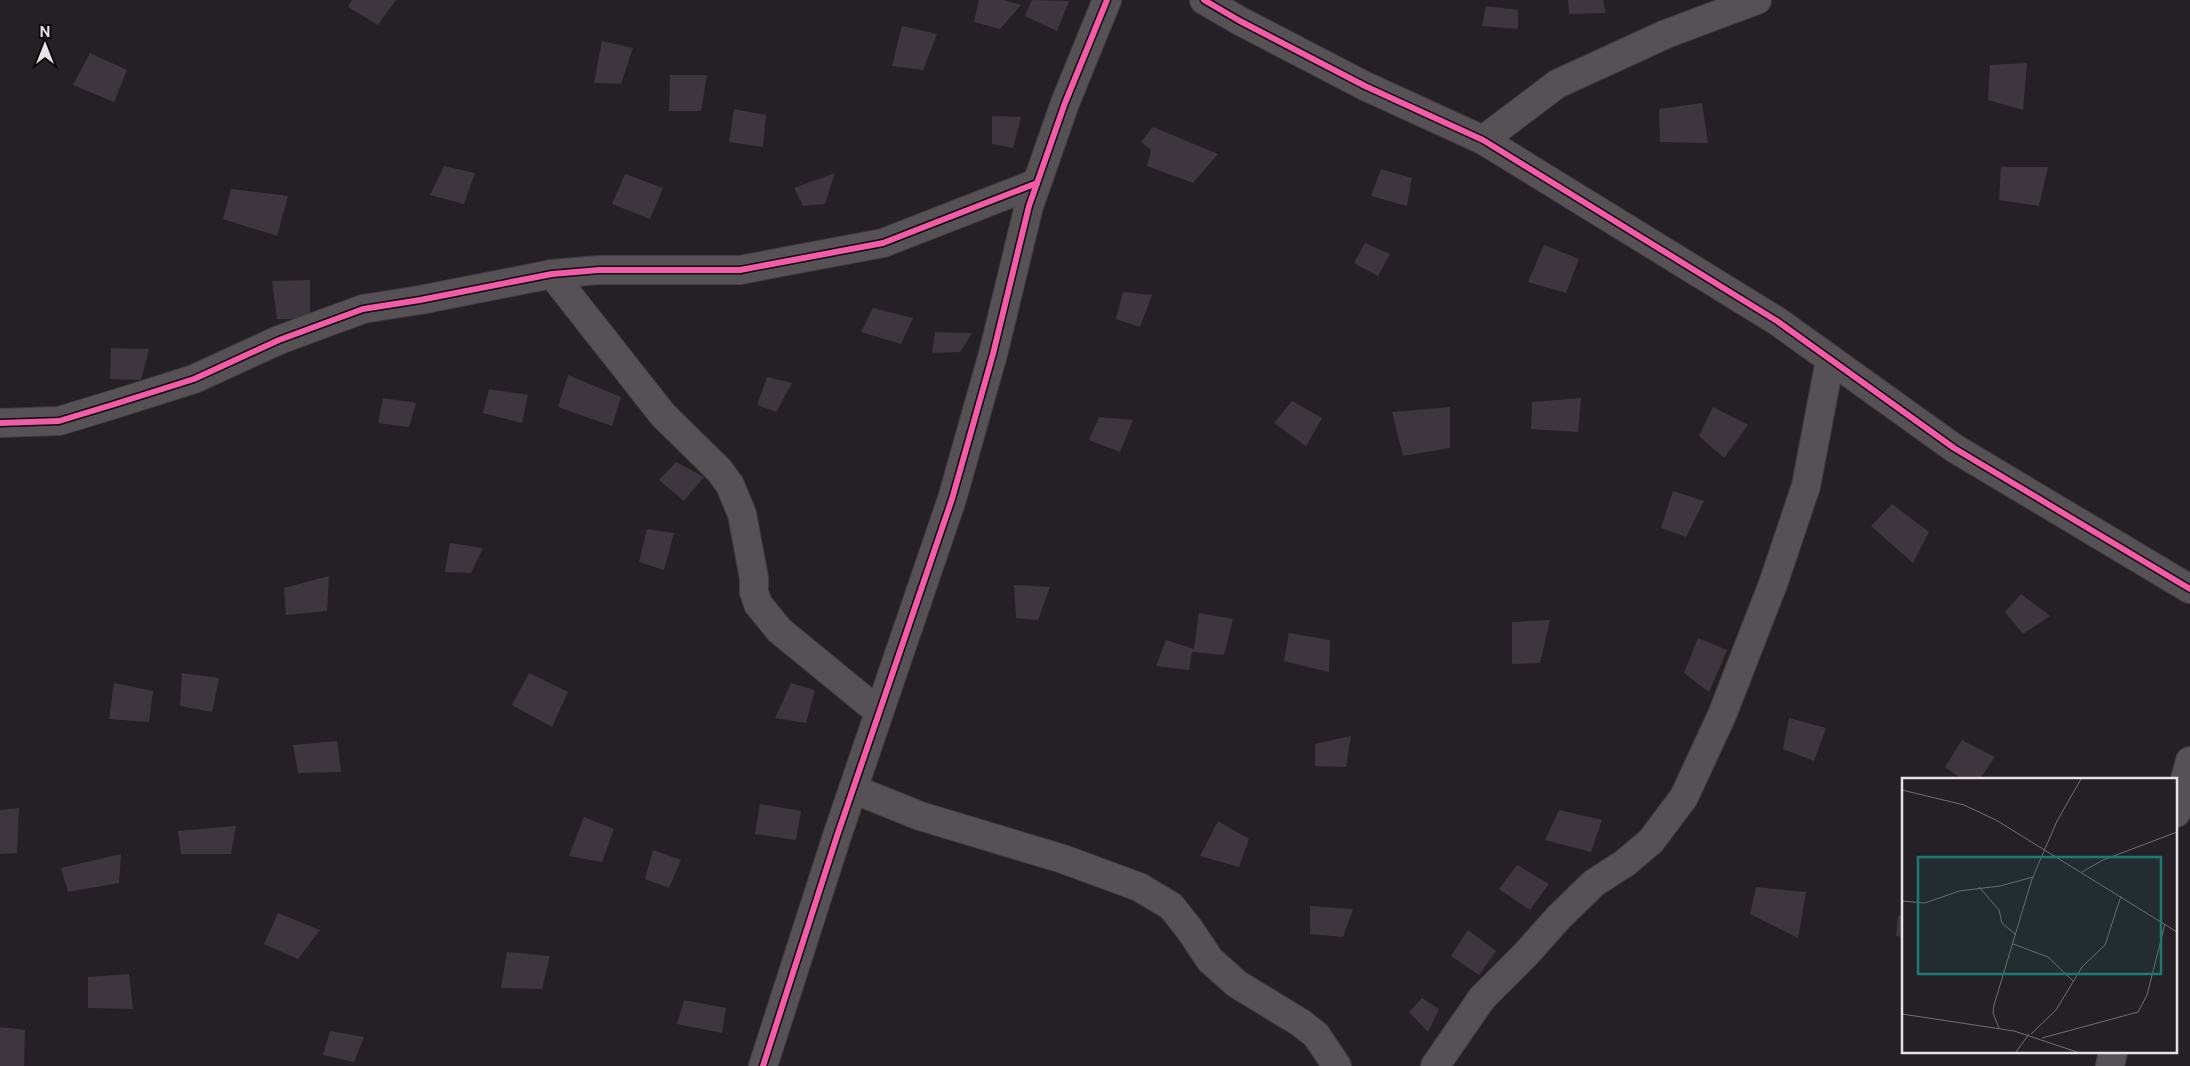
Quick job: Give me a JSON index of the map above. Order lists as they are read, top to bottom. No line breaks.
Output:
{"north":"top"}
